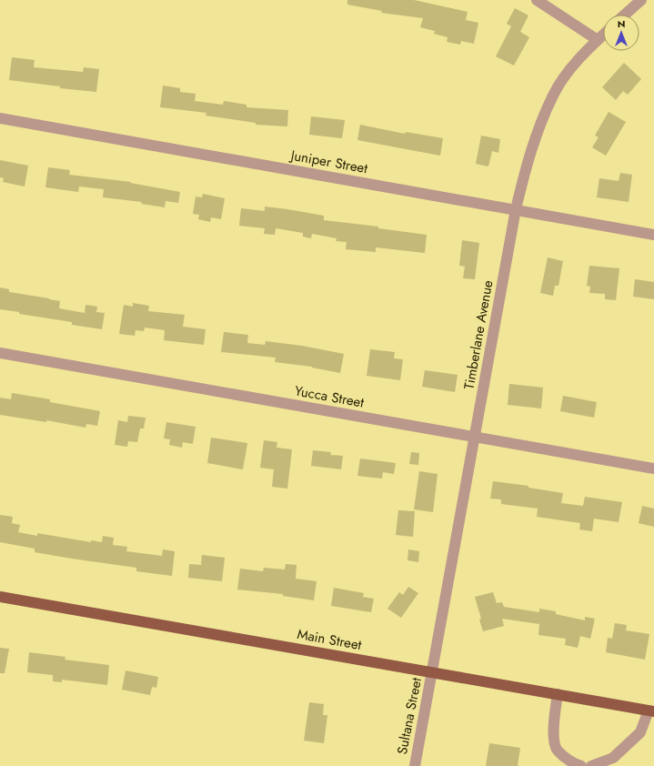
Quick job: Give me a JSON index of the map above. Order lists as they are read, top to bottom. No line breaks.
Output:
{"streets":{"main road":["Main Street"],"street":["Juniper Street","Timberlane Avenue","Yucca Street","Sultana Street"]},"crossings":[["Juniper Street","Timberlane Avenue"],["Timberlane Avenue","Yucca Street"],["Timberlane Avenue","Main Street"],["Timberlane Avenue","Sultana Street"],["Main Street","Sultana Street"]],"north":"top"}
